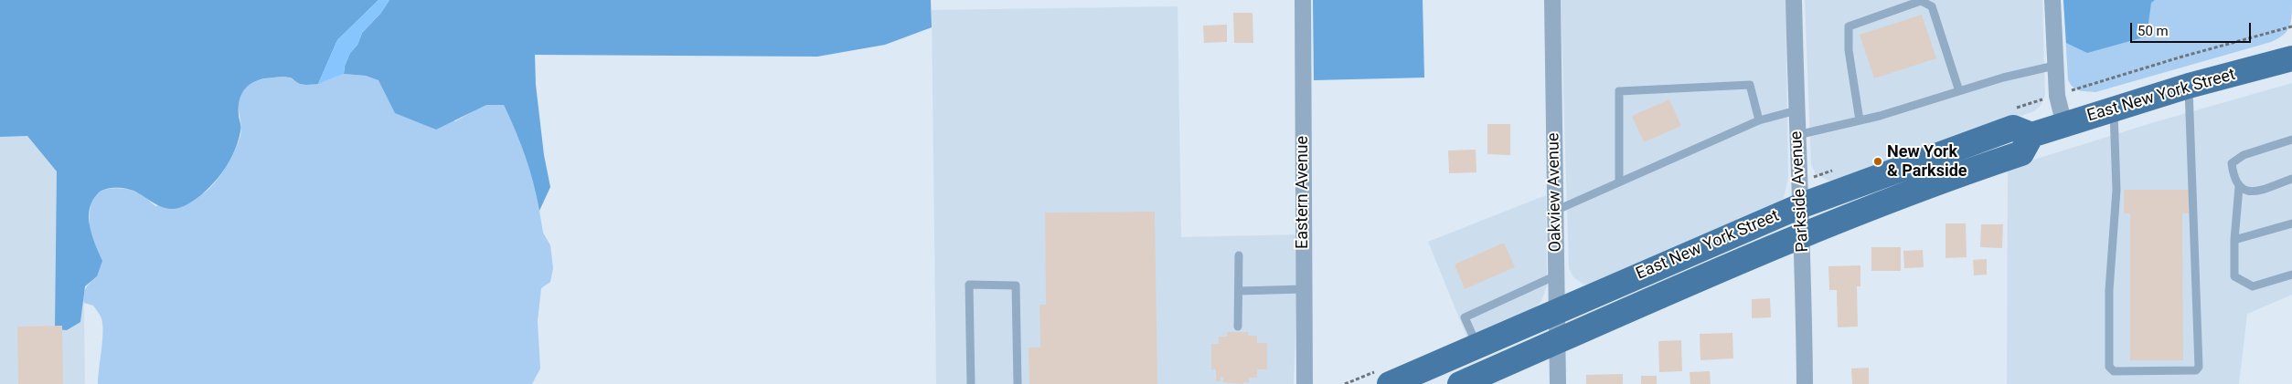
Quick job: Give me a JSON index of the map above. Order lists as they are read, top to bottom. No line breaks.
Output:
{"streets":{"main road":["East New York Street"],"street":["Parkside Avenue","Eastern Avenue","Oakview Avenue"]},"crossings":[["East New York Street","Parkside Avenue"],["East New York Street","Oakview Avenue"]],"places":["New York & Parkside"],"scale_bar":"50 m"}
